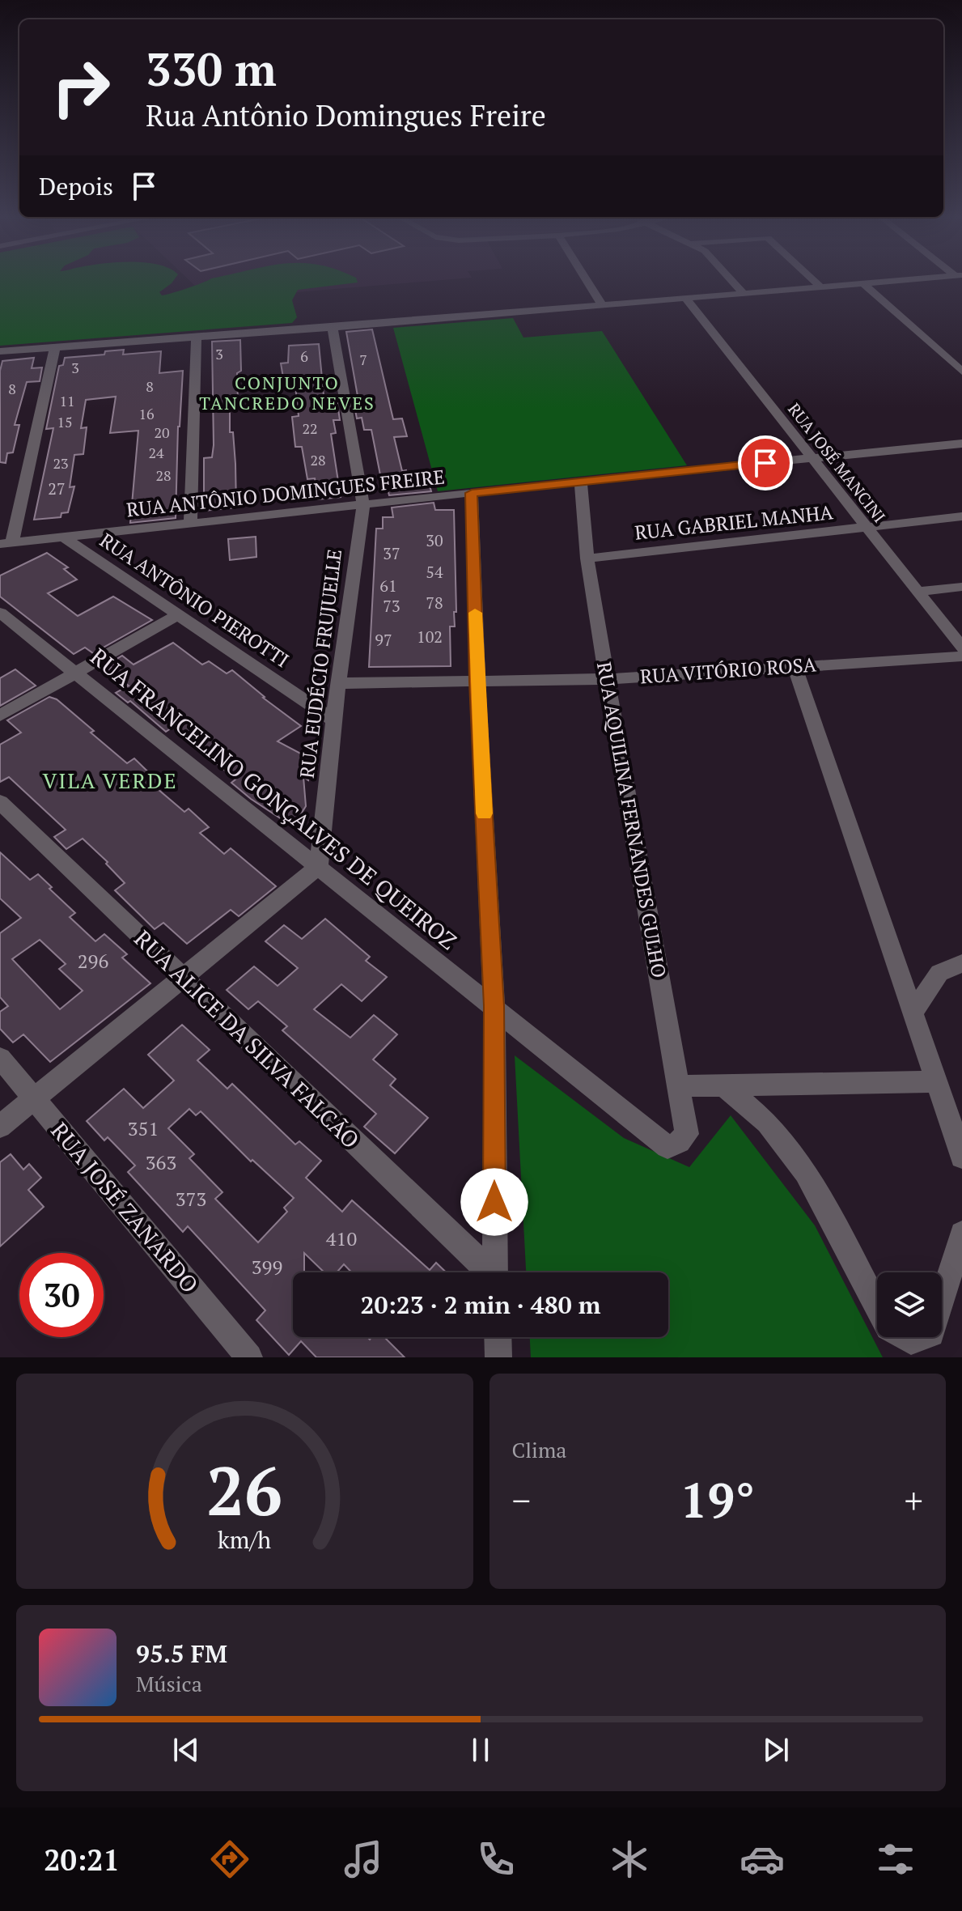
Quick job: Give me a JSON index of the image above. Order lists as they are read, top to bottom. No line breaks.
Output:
{"streets":{"street":["RUA JOSÉ MANCINI","RUA ANTÔNIO DOMINGUES FREIRE","RUA GABRIEL MANHA","RUA ANTÔNIO PIEROTTI","RUA EUDÉCIO FRUJUELLE","RUA VITÓRIO ROSA","RUA FRANCELINO GONÇALVES DE QUEIROZ","RUA AQUILINA FERNANDES GULHO","RUA ALICE DA SILVA FALCÃO","RUA JOSÉ ZANARDO"]},"crossings":[["RUA JOSÉ MANCINI","RUA ANTÔNIO DOMINGUES FREIRE"],["RUA JOSÉ MANCINI","RUA GABRIEL MANHA"],["RUA ANTÔNIO DOMINGUES FREIRE","RUA ANTÔNIO PIEROTTI"],["RUA ANTÔNIO DOMINGUES FREIRE","RUA EUDÉCIO FRUJUELLE"],["RUA ANTÔNIO DOMINGUES FREIRE","RUA AQUILINA FERNANDES GULHO"],["RUA GABRIEL MANHA","RUA AQUILINA FERNANDES GULHO"],["RUA ANTÔNIO PIEROTTI","RUA EUDÉCIO FRUJUELLE"],["RUA EUDÉCIO FRUJUELLE","RUA VITÓRIO ROSA"],["RUA EUDÉCIO FRUJUELLE","RUA FRANCELINO GONÇALVES DE QUEIROZ"],["RUA VITÓRIO ROSA","RUA AQUILINA FERNANDES GULHO"],["RUA FRANCELINO GONÇALVES DE QUEIROZ","RUA AQUILINA FERNANDES GULHO"]],"districts":["CONJUNTO TANCREDO NEVES","VILA VERDE"],"house_numbers":["3","6","7","3","8","8","11","16","15","22","20","24","28","23","28","27","30","37","54","61","78","73","102","97","296","351","363","373","410","399"],"page":{"turn":["330 m","Rua Antônio Domingues Freire"],"then":"Depois","limit":"30","trip":"20:23 · 2 min · 480 m","tile":"Clima","heat":["−","19°","+"],"song":["95.5 FM","Música"],"tabs":"20:21","gauge":["26","km/h"]}}
